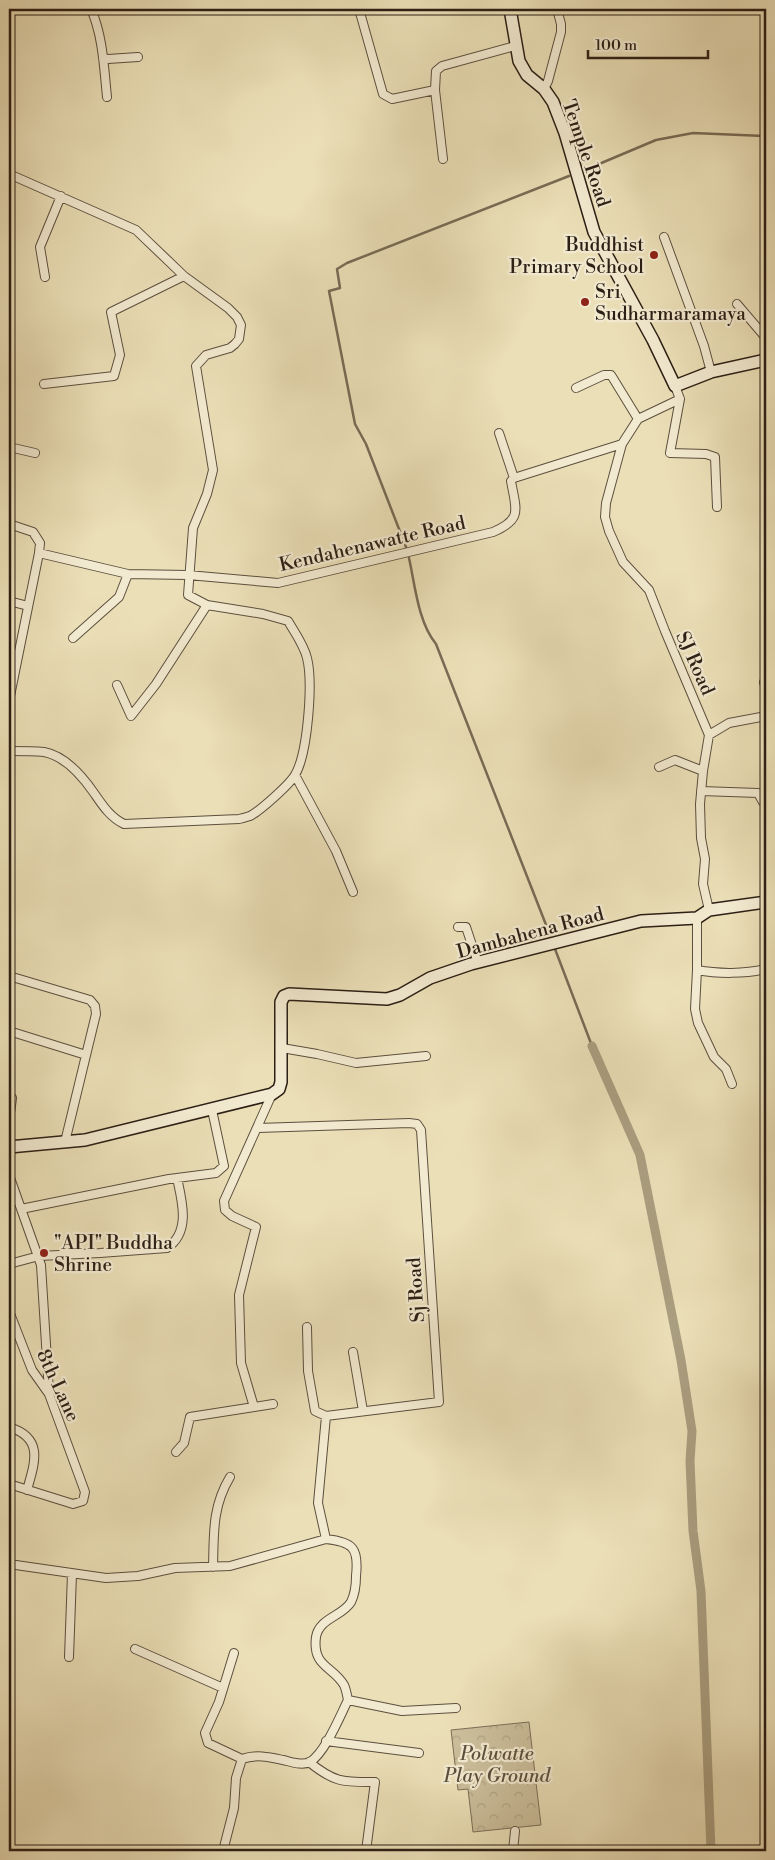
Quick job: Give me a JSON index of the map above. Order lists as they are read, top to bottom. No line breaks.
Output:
{"streets":{"street":["Temple Road","Kendahenawatte Road","SJ Road","Dambahena Road","Sj Road","8th Lane"]},"parks":["Polwatte Play Ground"],"places":["Buddhist Primary School","Sri Sudharmaramaya","\"API\" Buddha Shrine"],"scale_bar":"100 m"}
